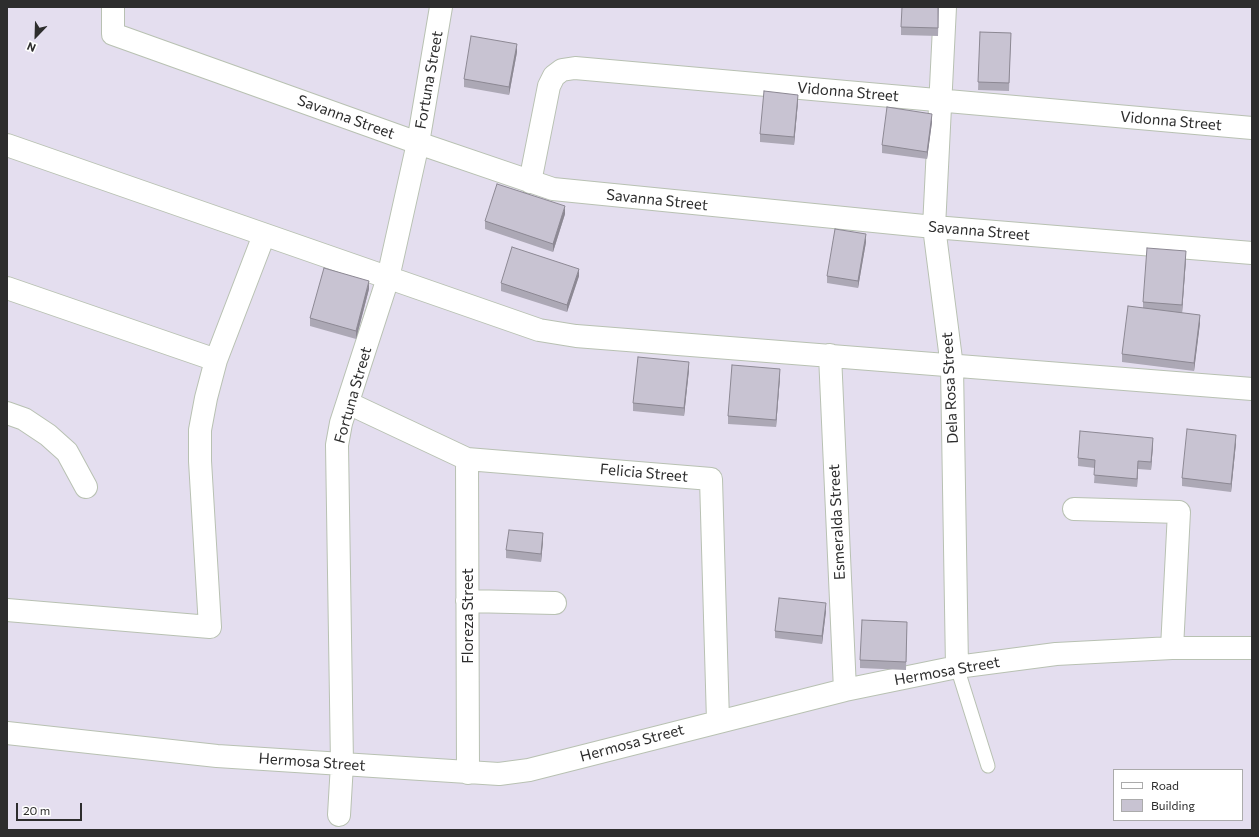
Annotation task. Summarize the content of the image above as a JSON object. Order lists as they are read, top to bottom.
{
  "streets": {
    "street": [
      "Fortuna Street",
      "Vidonna Street",
      "Savanna Street",
      "Dela Rosa Street",
      "Felicia Street",
      "Esmeralda Street",
      "Floreza Street",
      "Hermosa Street"
    ]
  },
  "crossings": [
    ["Fortuna Street", "Savanna Street"],
    ["Fortuna Street", "Felicia Street"],
    ["Fortuna Street", "Hermosa Street"],
    ["Vidonna Street", "Savanna Street"],
    ["Vidonna Street", "Dela Rosa Street"],
    ["Savanna Street", "Dela Rosa Street"],
    ["Dela Rosa Street", "Hermosa Street"],
    ["Felicia Street", "Floreza Street"],
    ["Felicia Street", "Hermosa Street"],
    ["Esmeralda Street", "Hermosa Street"],
    ["Floreza Street", "Hermosa Street"]
  ],
  "legend": ["Road", "Building"],
  "scale_bar": "20 m",
  "north": "bottom left"
}
